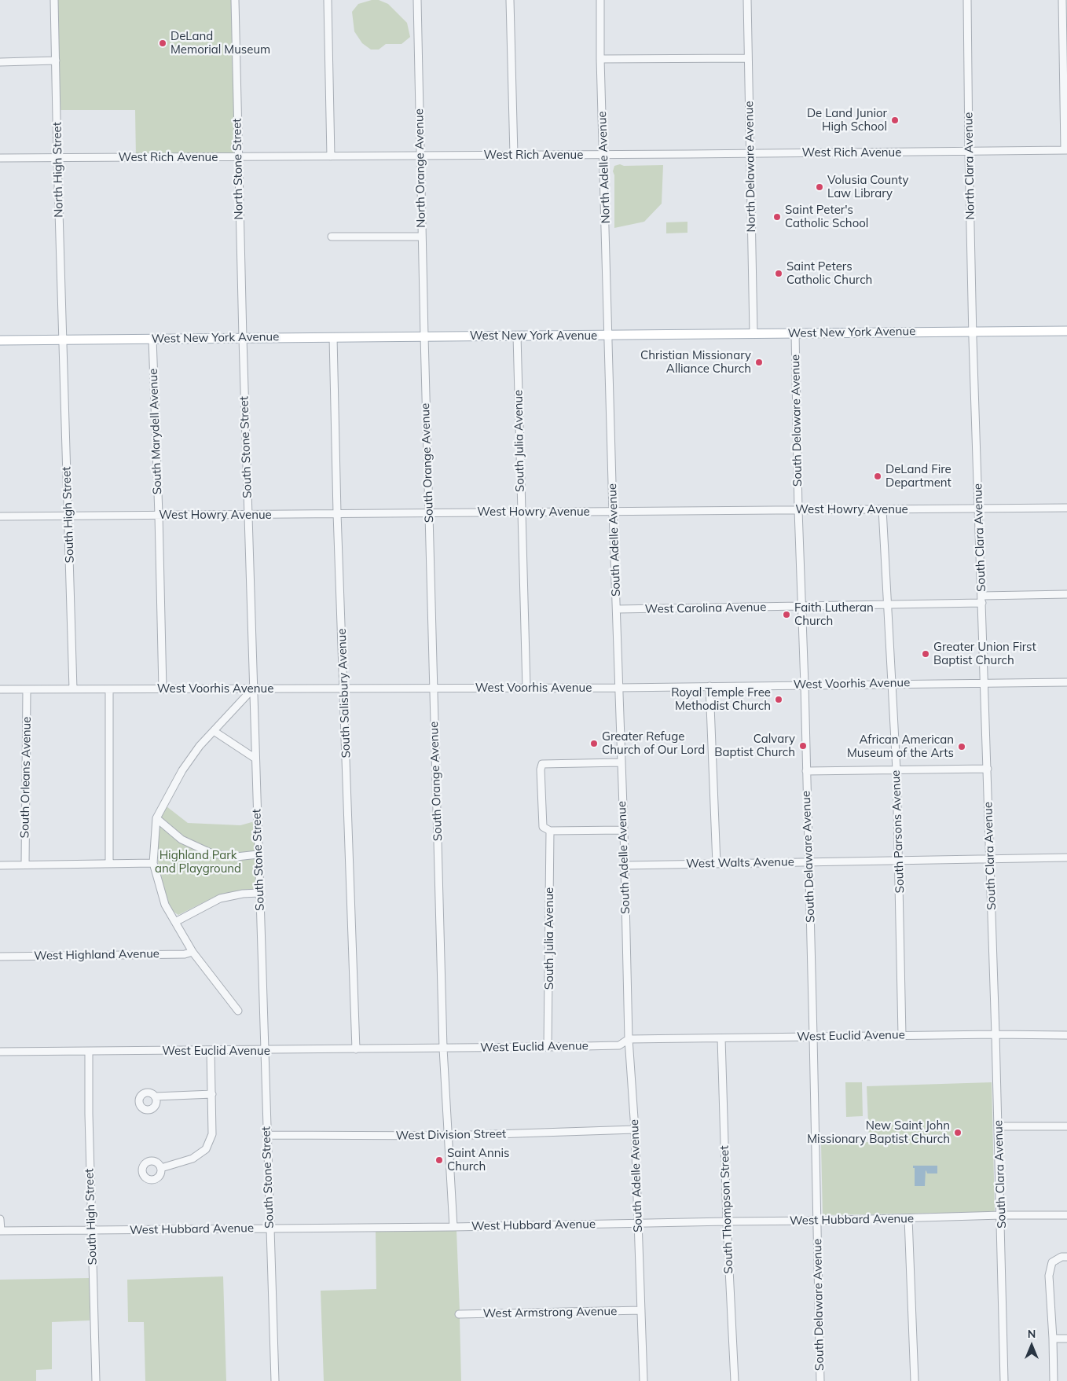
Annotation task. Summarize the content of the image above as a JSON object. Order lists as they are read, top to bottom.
{
  "streets": {
    "main road": ["West New York Avenue"],
    "street": [
      "West Rich Avenue",
      "North Clara Avenue",
      "North Delaware Avenue",
      "North Adelle Avenue",
      "North Orange Avenue",
      "North Stone Street",
      "North High Street",
      "South Delaware Avenue",
      "South Marydell Avenue",
      "South Julia Avenue",
      "South Stone Street",
      "South Orange Avenue",
      "West Howry Avenue",
      "South High Street",
      "South Clara Avenue",
      "South Adelle Avenue",
      "West Carolina Avenue",
      "West Voorhis Avenue",
      "South Salisbury Avenue",
      "South Orleans Avenue",
      "South Parsons Avenue",
      "West Walts Avenue",
      "West Highland Avenue",
      "West Euclid Avenue",
      "West Division Street",
      "South Thompson Street",
      "West Hubbard Avenue",
      "West Armstrong Avenue"
    ]
  },
  "crossings": [
    ["West Rich Avenue", "North Clara Avenue"],
    ["West Rich Avenue", "North Delaware Avenue"],
    ["West Rich Avenue", "North Adelle Avenue"],
    ["West Rich Avenue", "North Orange Avenue"],
    ["West Rich Avenue", "North Stone Street"],
    ["West Rich Avenue", "North High Street"],
    ["North Clara Avenue", "West New York Avenue"],
    ["North Clara Avenue", "South Clara Avenue"],
    ["North Delaware Avenue", "West New York Avenue"],
    ["North Adelle Avenue", "West New York Avenue"],
    ["North Adelle Avenue", "South Adelle Avenue"],
    ["North Orange Avenue", "West New York Avenue"],
    ["North Orange Avenue", "South Orange Avenue"],
    ["North Stone Street", "West New York Avenue"],
    ["North Stone Street", "South Stone Street"],
    ["North High Street", "West New York Avenue"],
    ["North High Street", "South High Street"],
    ["West New York Avenue", "South Delaware Avenue"],
    ["West New York Avenue", "South Marydell Avenue"],
    ["West New York Avenue", "South Julia Avenue"],
    ["West New York Avenue", "South Stone Street"],
    ["West New York Avenue", "South Orange Avenue"],
    ["West New York Avenue", "South High Street"],
    ["West New York Avenue", "South Clara Avenue"],
    ["West New York Avenue", "South Adelle Avenue"],
    ["West New York Avenue", "South Salisbury Avenue"],
    ["South Delaware Avenue", "West Howry Avenue"],
    ["South Delaware Avenue", "West Carolina Avenue"],
    ["South Delaware Avenue", "West Voorhis Avenue"],
    ["South Delaware Avenue", "West Walts Avenue"],
    ["South Delaware Avenue", "West Euclid Avenue"],
    ["South Delaware Avenue", "West Hubbard Avenue"],
    ["South Marydell Avenue", "West Howry Avenue"],
    ["South Marydell Avenue", "West Voorhis Avenue"],
    ["South Julia Avenue", "West Howry Avenue"],
    ["South Julia Avenue", "West Voorhis Avenue"],
    ["South Julia Avenue", "West Euclid Avenue"],
    ["South Stone Street", "West Howry Avenue"],
    ["South Stone Street", "West Voorhis Avenue"],
    ["South Stone Street", "West Euclid Avenue"],
    ["South Stone Street", "West Division Street"],
    ["South Stone Street", "West Hubbard Avenue"],
    ["South Orange Avenue", "West Howry Avenue"],
    ["South Orange Avenue", "West Voorhis Avenue"],
    ["South Orange Avenue", "West Euclid Avenue"],
    ["South Orange Avenue", "West Division Street"],
    ["South Orange Avenue", "West Hubbard Avenue"],
    ["West Howry Avenue", "South High Street"],
    ["West Howry Avenue", "South Clara Avenue"],
    ["West Howry Avenue", "South Adelle Avenue"],
    ["West Howry Avenue", "South Salisbury Avenue"],
    ["West Howry Avenue", "South Parsons Avenue"],
    ["South High Street", "West Voorhis Avenue"],
    ["South High Street", "West Euclid Avenue"],
    ["South High Street", "West Hubbard Avenue"],
    ["South Clara Avenue", "West Carolina Avenue"],
    ["South Clara Avenue", "West Voorhis Avenue"],
    ["South Clara Avenue", "West Walts Avenue"],
    ["South Clara Avenue", "West Euclid Avenue"],
    ["South Clara Avenue", "West Hubbard Avenue"],
    ["South Adelle Avenue", "West Carolina Avenue"],
    ["South Adelle Avenue", "West Voorhis Avenue"],
    ["South Adelle Avenue", "West Walts Avenue"],
    ["South Adelle Avenue", "West Euclid Avenue"],
    ["South Adelle Avenue", "West Division Street"],
    ["South Adelle Avenue", "West Hubbard Avenue"],
    ["South Adelle Avenue", "West Armstrong Avenue"],
    ["West Carolina Avenue", "South Parsons Avenue"],
    ["West Voorhis Avenue", "South Salisbury Avenue"],
    ["West Voorhis Avenue", "South Orleans Avenue"],
    ["West Voorhis Avenue", "South Parsons Avenue"],
    ["South Salisbury Avenue", "West Euclid Avenue"],
    ["South Parsons Avenue", "West Walts Avenue"],
    ["South Parsons Avenue", "West Euclid Avenue"],
    ["West Euclid Avenue", "South Thompson Street"],
    ["South Thompson Street", "West Hubbard Avenue"]
  ],
  "parks": ["Highland Park and Playground"],
  "places": [
    "DeLand Memorial Museum",
    "De Land Junior High School",
    "Volusia County Law Library",
    "Saint Peter's Catholic School",
    "Saint Peters Catholic Church",
    "Christian Missionary Alliance Church",
    "DeLand Fire Department",
    "Faith Lutheran Church",
    "Greater Union First Baptist Church",
    "Royal Temple Free Methodist Church",
    "Greater Refuge Church of Our Lord",
    "Calvary Baptist Church",
    "African American Museum of the Arts",
    "New Saint John Missionary Baptist Church",
    "Saint Annis Church"
  ],
  "north": "top"
}
